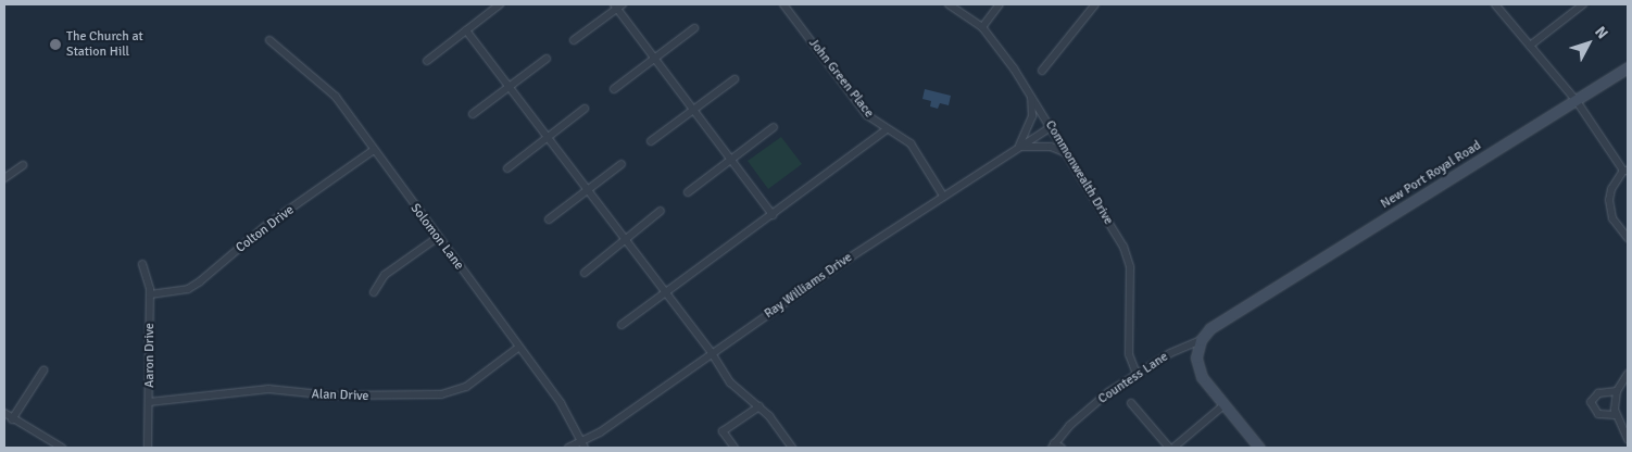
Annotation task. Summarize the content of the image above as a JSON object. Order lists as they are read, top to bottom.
{
  "streets": {
    "main road": ["New Port Royal Road"],
    "street": [
      "John Green Place",
      "Commonwealth Drive",
      "Colton Drive",
      "Solomon Lane",
      "Ray Williams Drive",
      "Aaron Drive",
      "Countess Lane",
      "Alan Drive"
    ]
  },
  "crossings": [
    ["John Green Place", "Ray Williams Drive"],
    ["Commonwealth Drive", "Ray Williams Drive"],
    ["Commonwealth Drive", "Countess Lane"],
    ["New Port Royal Road", "Countess Lane"],
    ["Colton Drive", "Solomon Lane"],
    ["Colton Drive", "Aaron Drive"],
    ["Solomon Lane", "Ray Williams Drive"],
    ["Solomon Lane", "Alan Drive"],
    ["Aaron Drive", "Alan Drive"]
  ],
  "places": ["The Church at Station Hill"],
  "north": "top right"
}
